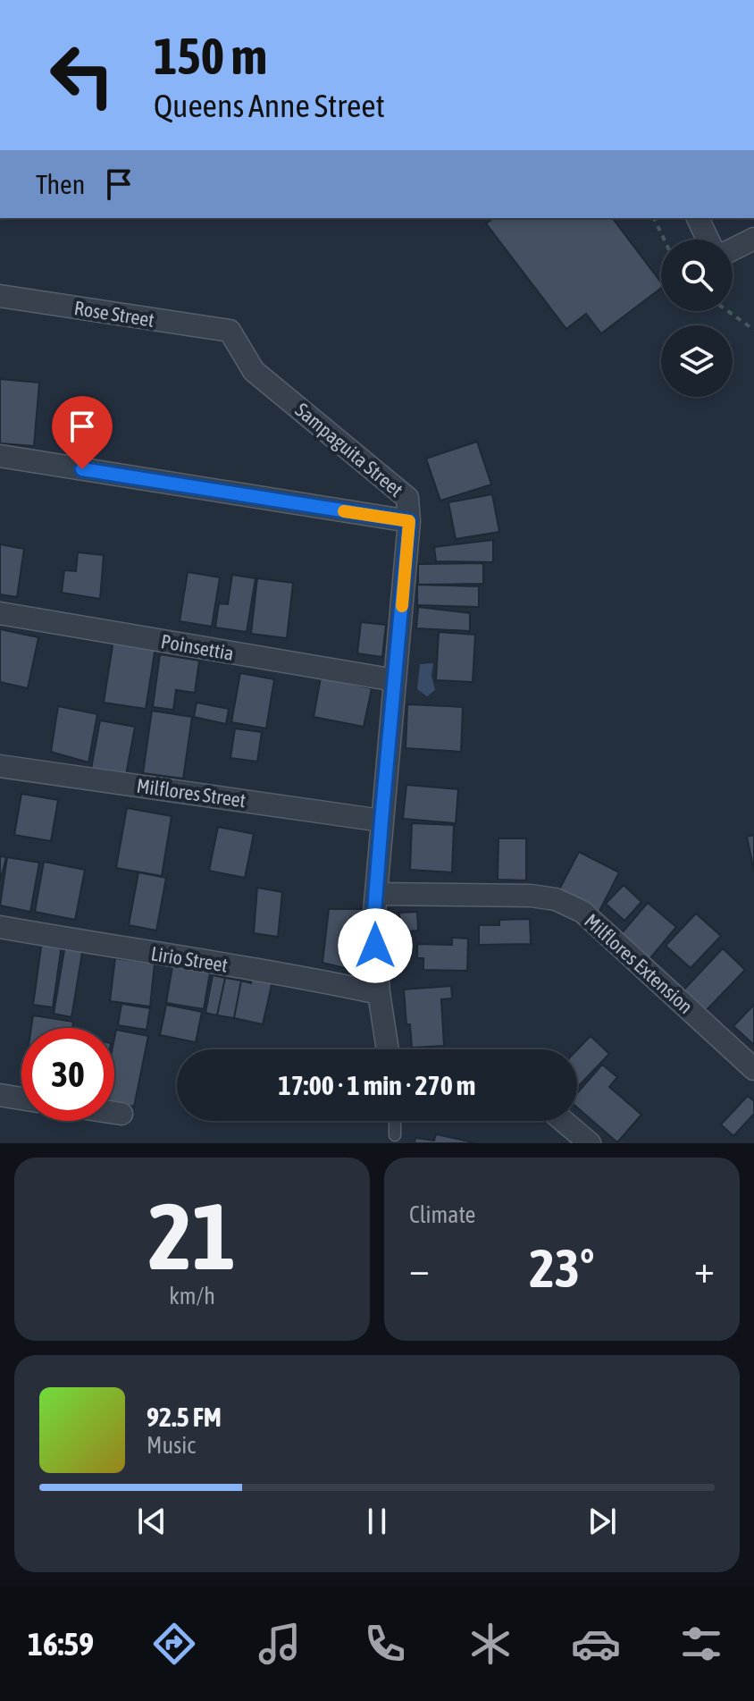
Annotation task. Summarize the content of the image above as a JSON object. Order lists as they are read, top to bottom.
{
  "streets": {
    "street": [
      "Rose Street",
      "Sampaguita Street",
      "Poinsettia",
      "Milflores Street",
      "Lirio Street",
      "Milflores Extension"
    ]
  },
  "crossings": [
    ["Rose Street", "Sampaguita Street"],
    ["Sampaguita Street", "Poinsettia"],
    ["Sampaguita Street", "Milflores Street"],
    ["Sampaguita Street", "Lirio Street"],
    ["Sampaguita Street", "Milflores Extension"]
  ],
  "page": {
    "turn": ["150 m", "Queens Anne Street"],
    "then": "Then",
    "limit": "30",
    "trip": "17:00 · 1 min · 270 m",
    "tile": [
      ["21", "km/h"],
      "Climate"
    ],
    "heat": ["−", "23°", "+"],
    "song": ["92.5 FM", "Music"],
    "tabs": "16:59"
  }
}
